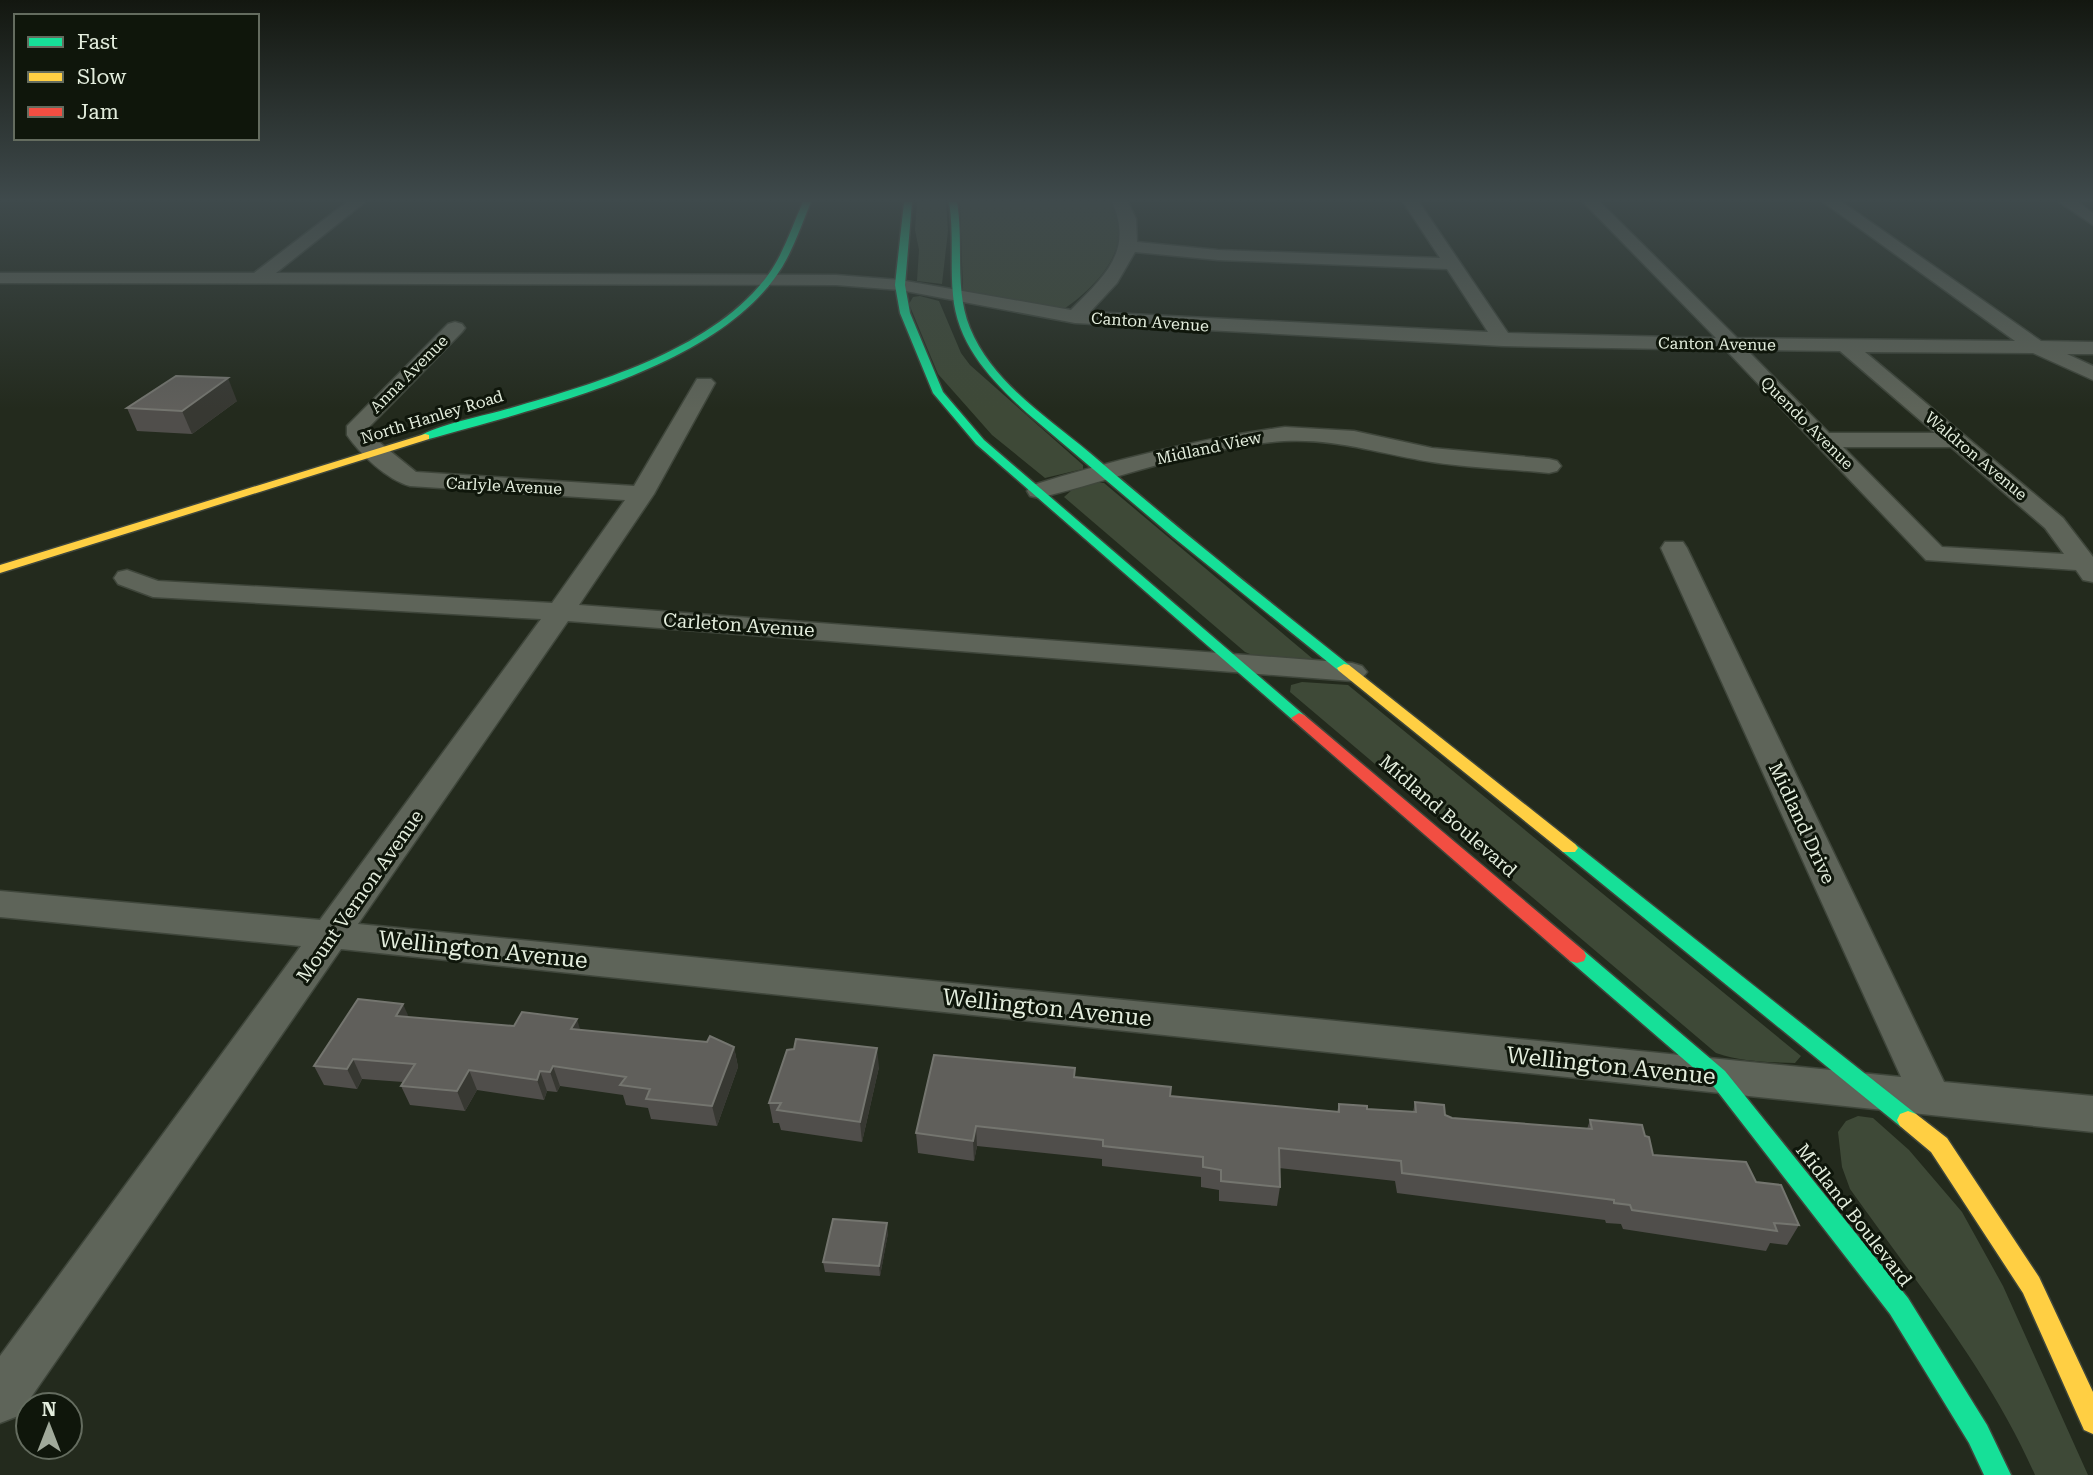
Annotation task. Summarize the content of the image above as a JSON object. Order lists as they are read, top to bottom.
{
  "streets": {
    "main road": ["North Hanley Road", "Midland Boulevard"],
    "street": [
      "Canton Avenue",
      "Anna Avenue",
      "Quendo Avenue",
      "Midland View",
      "Waldron Avenue",
      "Carlyle Avenue",
      "Carleton Avenue",
      "Midland Drive",
      "Mount Vernon Avenue",
      "Wellington Avenue"
    ]
  },
  "crossings": [
    ["Canton Avenue", "North Hanley Road"],
    ["Canton Avenue", "Quendo Avenue"],
    ["Canton Avenue", "Waldron Avenue"],
    ["Canton Avenue", "Midland Boulevard"],
    ["Anna Avenue", "North Hanley Road"],
    ["Anna Avenue", "Carlyle Avenue"],
    ["North Hanley Road", "Carlyle Avenue"],
    ["Quendo Avenue", "Waldron Avenue"],
    ["Midland View", "Midland Boulevard"],
    ["Carlyle Avenue", "Mount Vernon Avenue"],
    ["Carleton Avenue", "Midland Boulevard"],
    ["Carleton Avenue", "Mount Vernon Avenue"],
    ["Midland Boulevard", "Wellington Avenue"],
    ["Midland Drive", "Wellington Avenue"],
    ["Mount Vernon Avenue", "Wellington Avenue"]
  ],
  "legend": ["Fast", "Slow", "Jam"],
  "north": "top"
}
